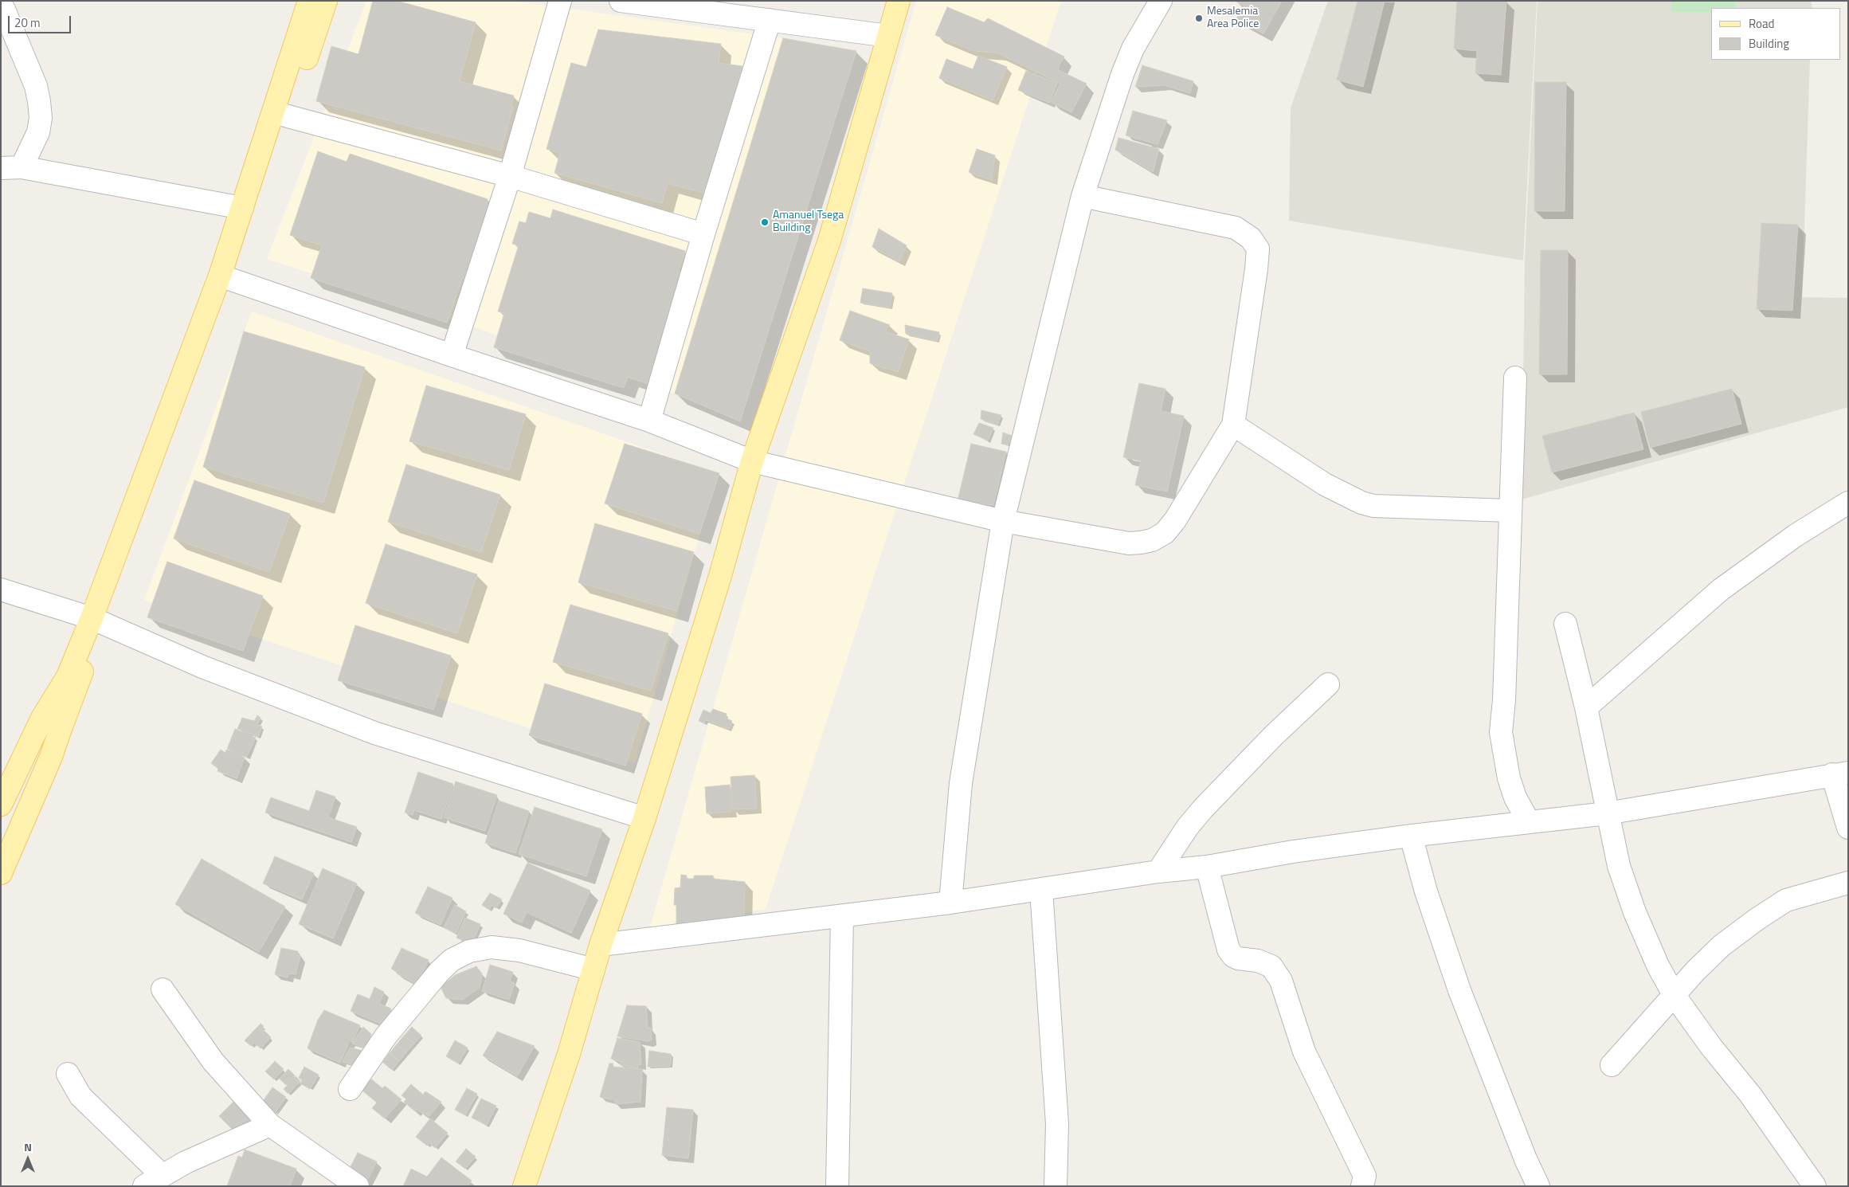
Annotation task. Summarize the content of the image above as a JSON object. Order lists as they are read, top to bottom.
{
  "places": ["Mesalemia Area Police", "Amanuel Tsega Building"],
  "legend": ["Road", "Building"],
  "scale_bar": "20 m",
  "north": "top"
}
